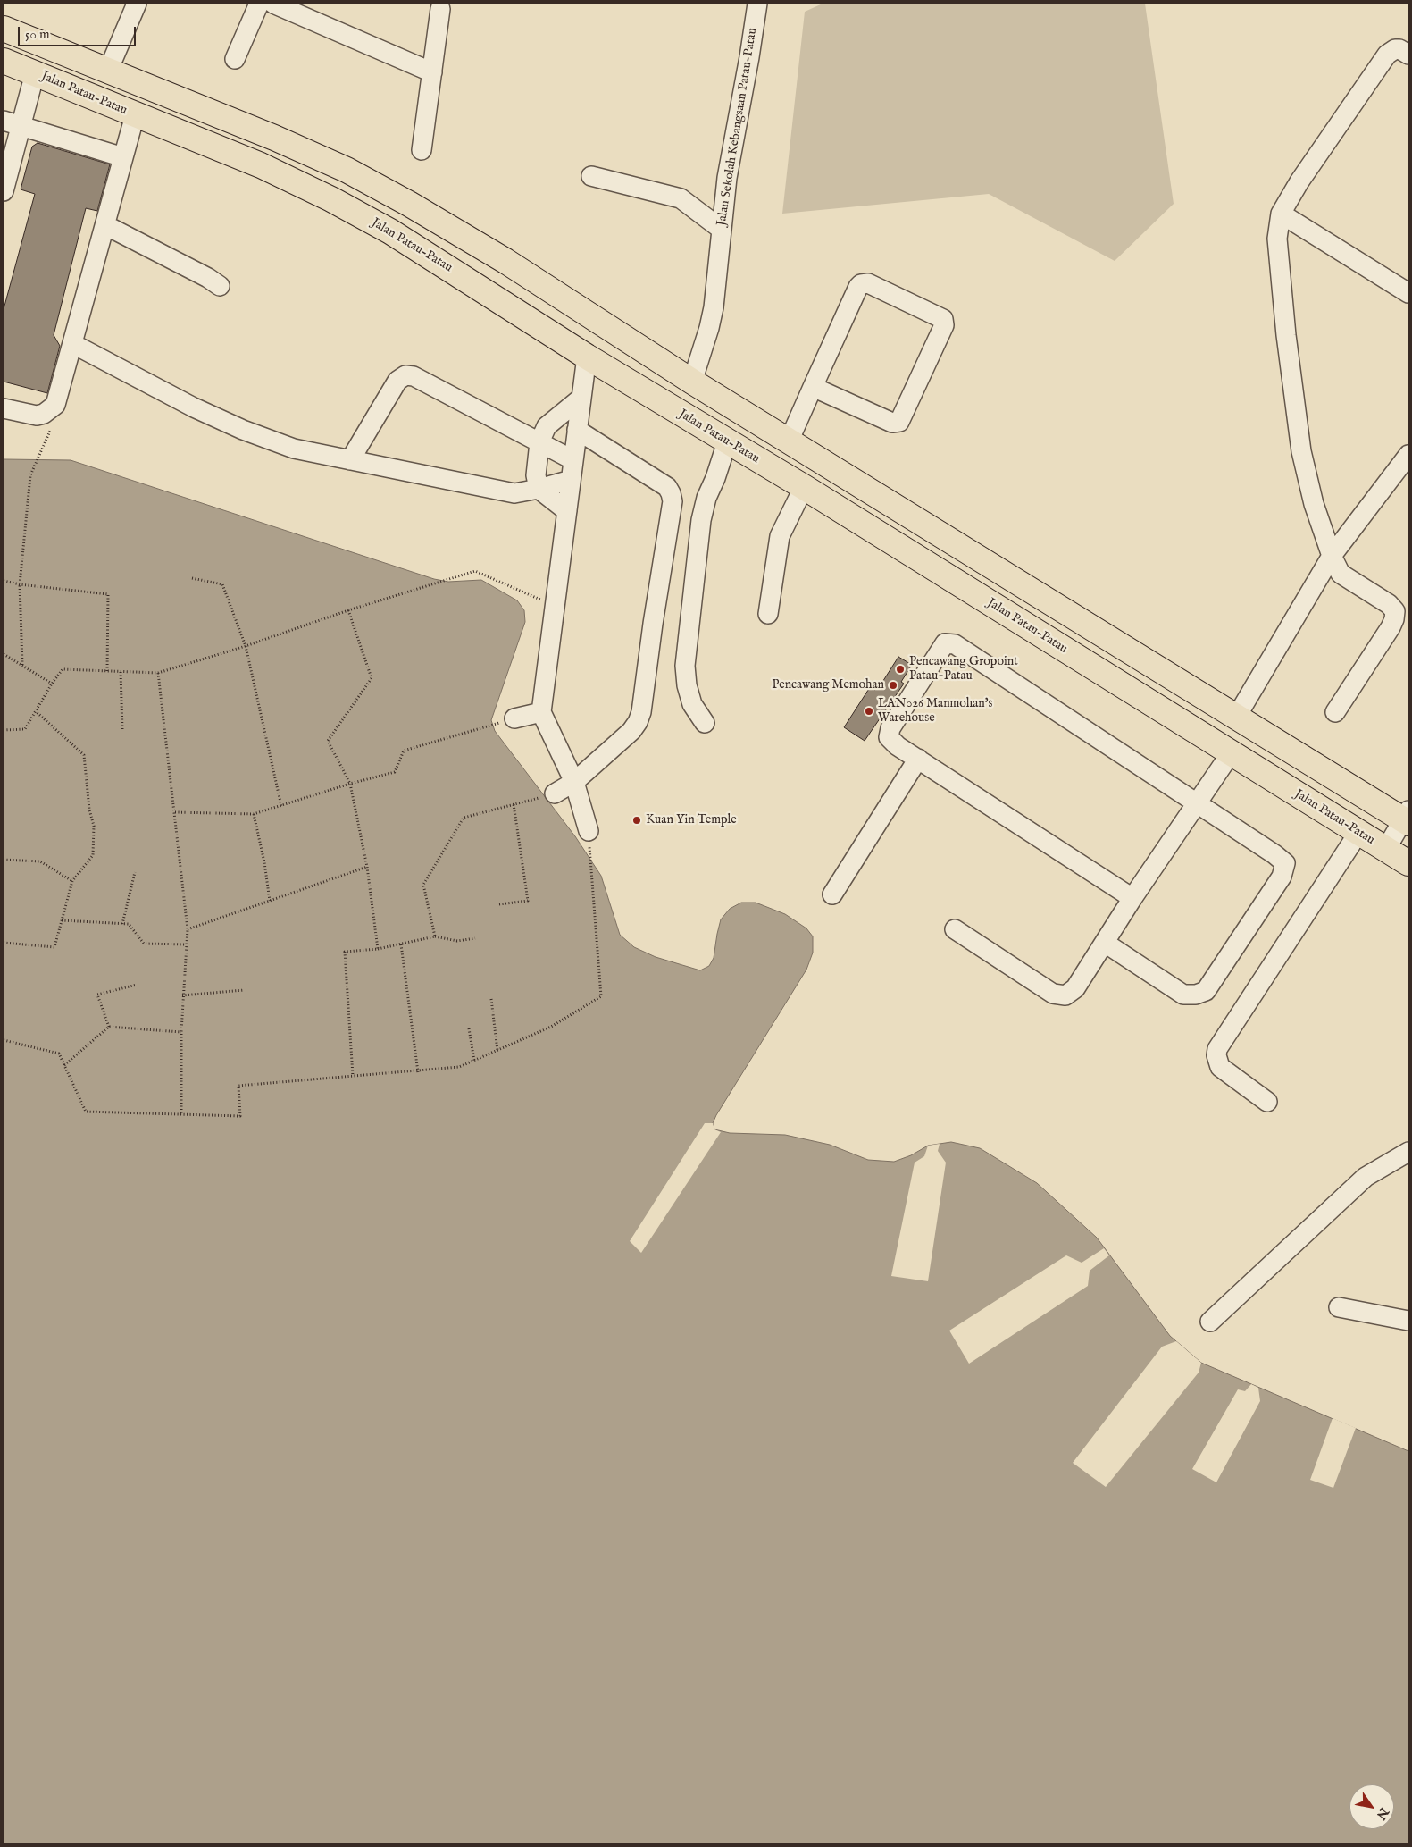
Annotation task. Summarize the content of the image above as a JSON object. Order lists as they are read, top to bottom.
{
  "streets": {
    "main road": ["Jalan Patau-Patau"],
    "street": ["Jalan Sekolah Kebangsaan Patau-Patau"]
  },
  "places": [
    "Pencawang Gropoint Patau-Patau",
    "Pencawang Memohan",
    "LAN026 Manmohan's Warehouse",
    "Kuan Yin Temple"
  ],
  "scale_bar": "50 m",
  "north": "bottom right"
}
